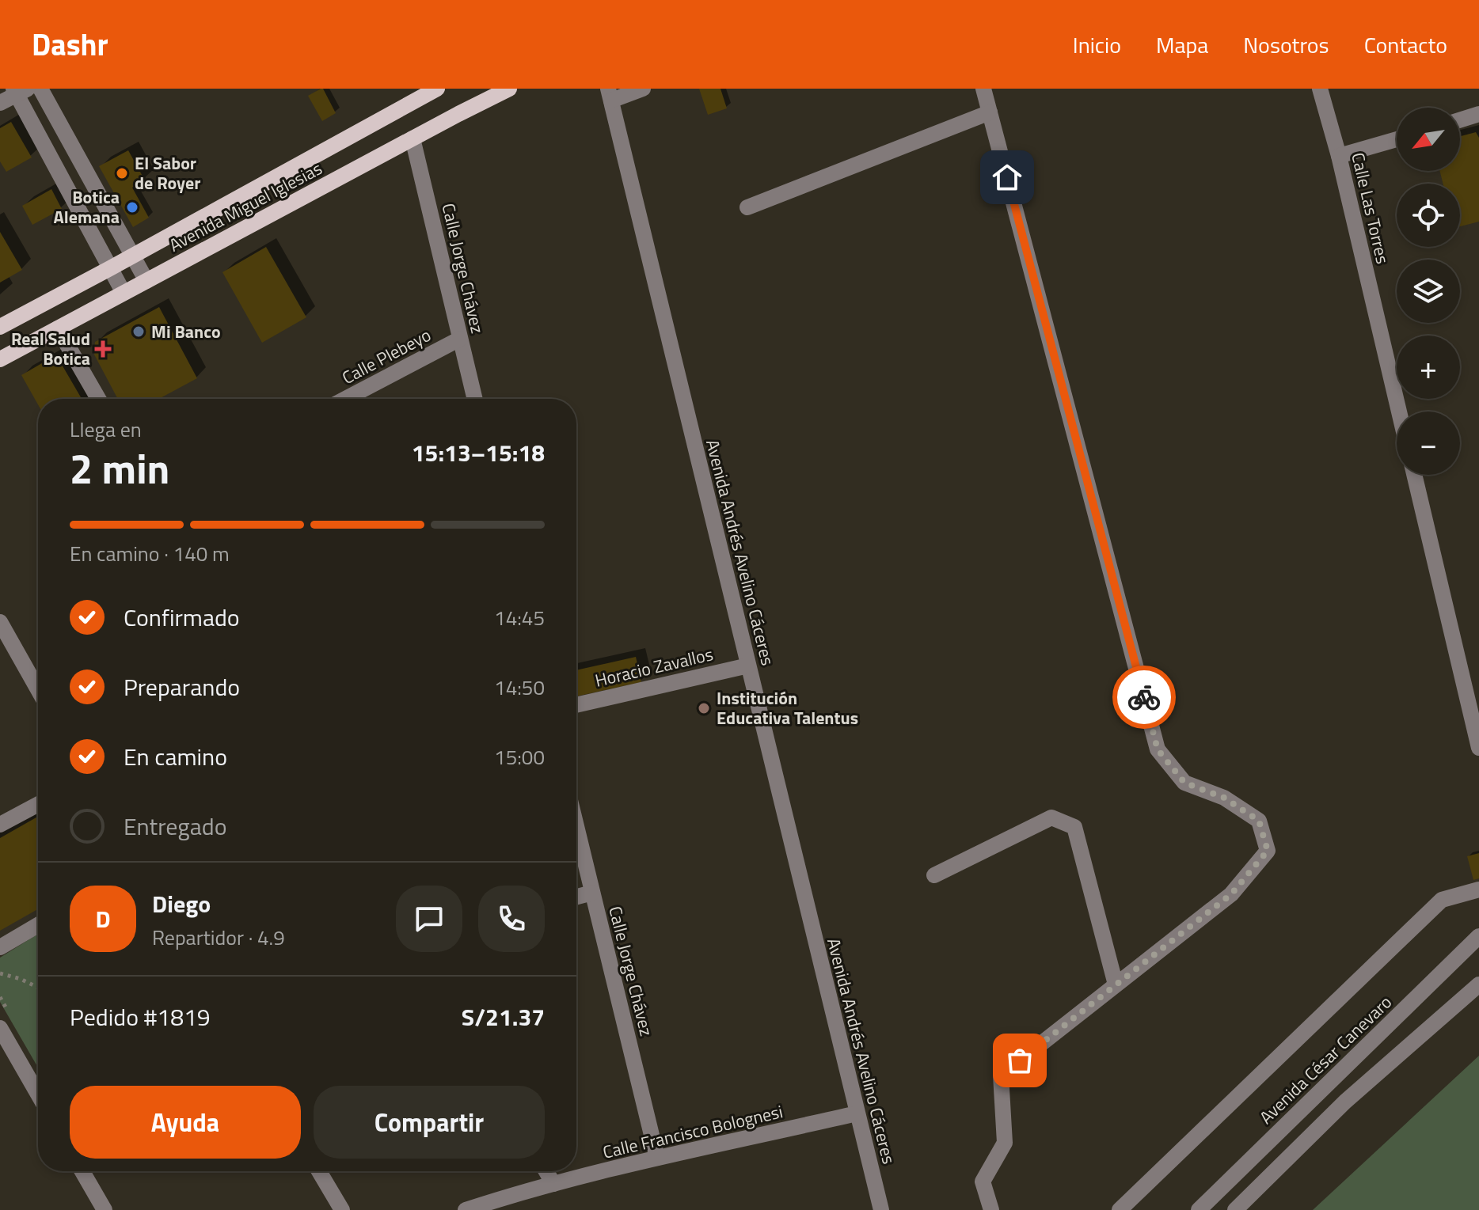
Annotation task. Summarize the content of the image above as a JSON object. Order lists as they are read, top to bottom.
{
  "streets": {
    "main road": ["Avenida Miguel Iglesias"],
    "street": [
      "Calle Las Torres",
      "Calle Jorge Chávez",
      "Calle Plebeyo",
      "Avenida Andrés Avelino Cáceres",
      "Horacio Zavallos",
      "Avenida César Canevaro",
      "Calle Francisco Bolognesi"
    ]
  },
  "crossings": [
    ["Avenida Miguel Iglesias", "Calle Jorge Chávez"],
    ["Calle Jorge Chávez", "Calle Plebeyo"],
    ["Calle Jorge Chávez", "Calle Francisco Bolognesi"],
    ["Avenida Andrés Avelino Cáceres", "Horacio Zavallos"],
    ["Avenida Andrés Avelino Cáceres", "Calle Francisco Bolognesi"]
  ],
  "places": {
    "other": [
      "El Sabor de Royer",
      "Botica Alemana",
      "Mi Banco",
      "Institución Educativa Talentus"
    ],
    "health": ["Real Salud Botica"]
  },
  "north": "bottom left",
  "page": {
    "header": "Dashr",
    "nav": [
      "Inicio",
      "Mapa",
      "Nosotros",
      "Contacto"
    ],
    "map_buttons": ["+", "−"],
    "heading": ["2 min", "Llega en", "15:13–15:18"],
    "panel": [
      "Diego",
      "Repartidor · 4.9",
      "Pedido #1819",
      "S/21.37"
    ],
    "bar": "En camino · 140 m",
    "list": [
      ["Confirmado", "14:45"],
      ["Preparando", "14:50"],
      ["En camino", "15:00"],
      "Entregado"
    ],
    "round": "D",
    "buttons": ["Ayuda", "Compartir"]
  }
}
